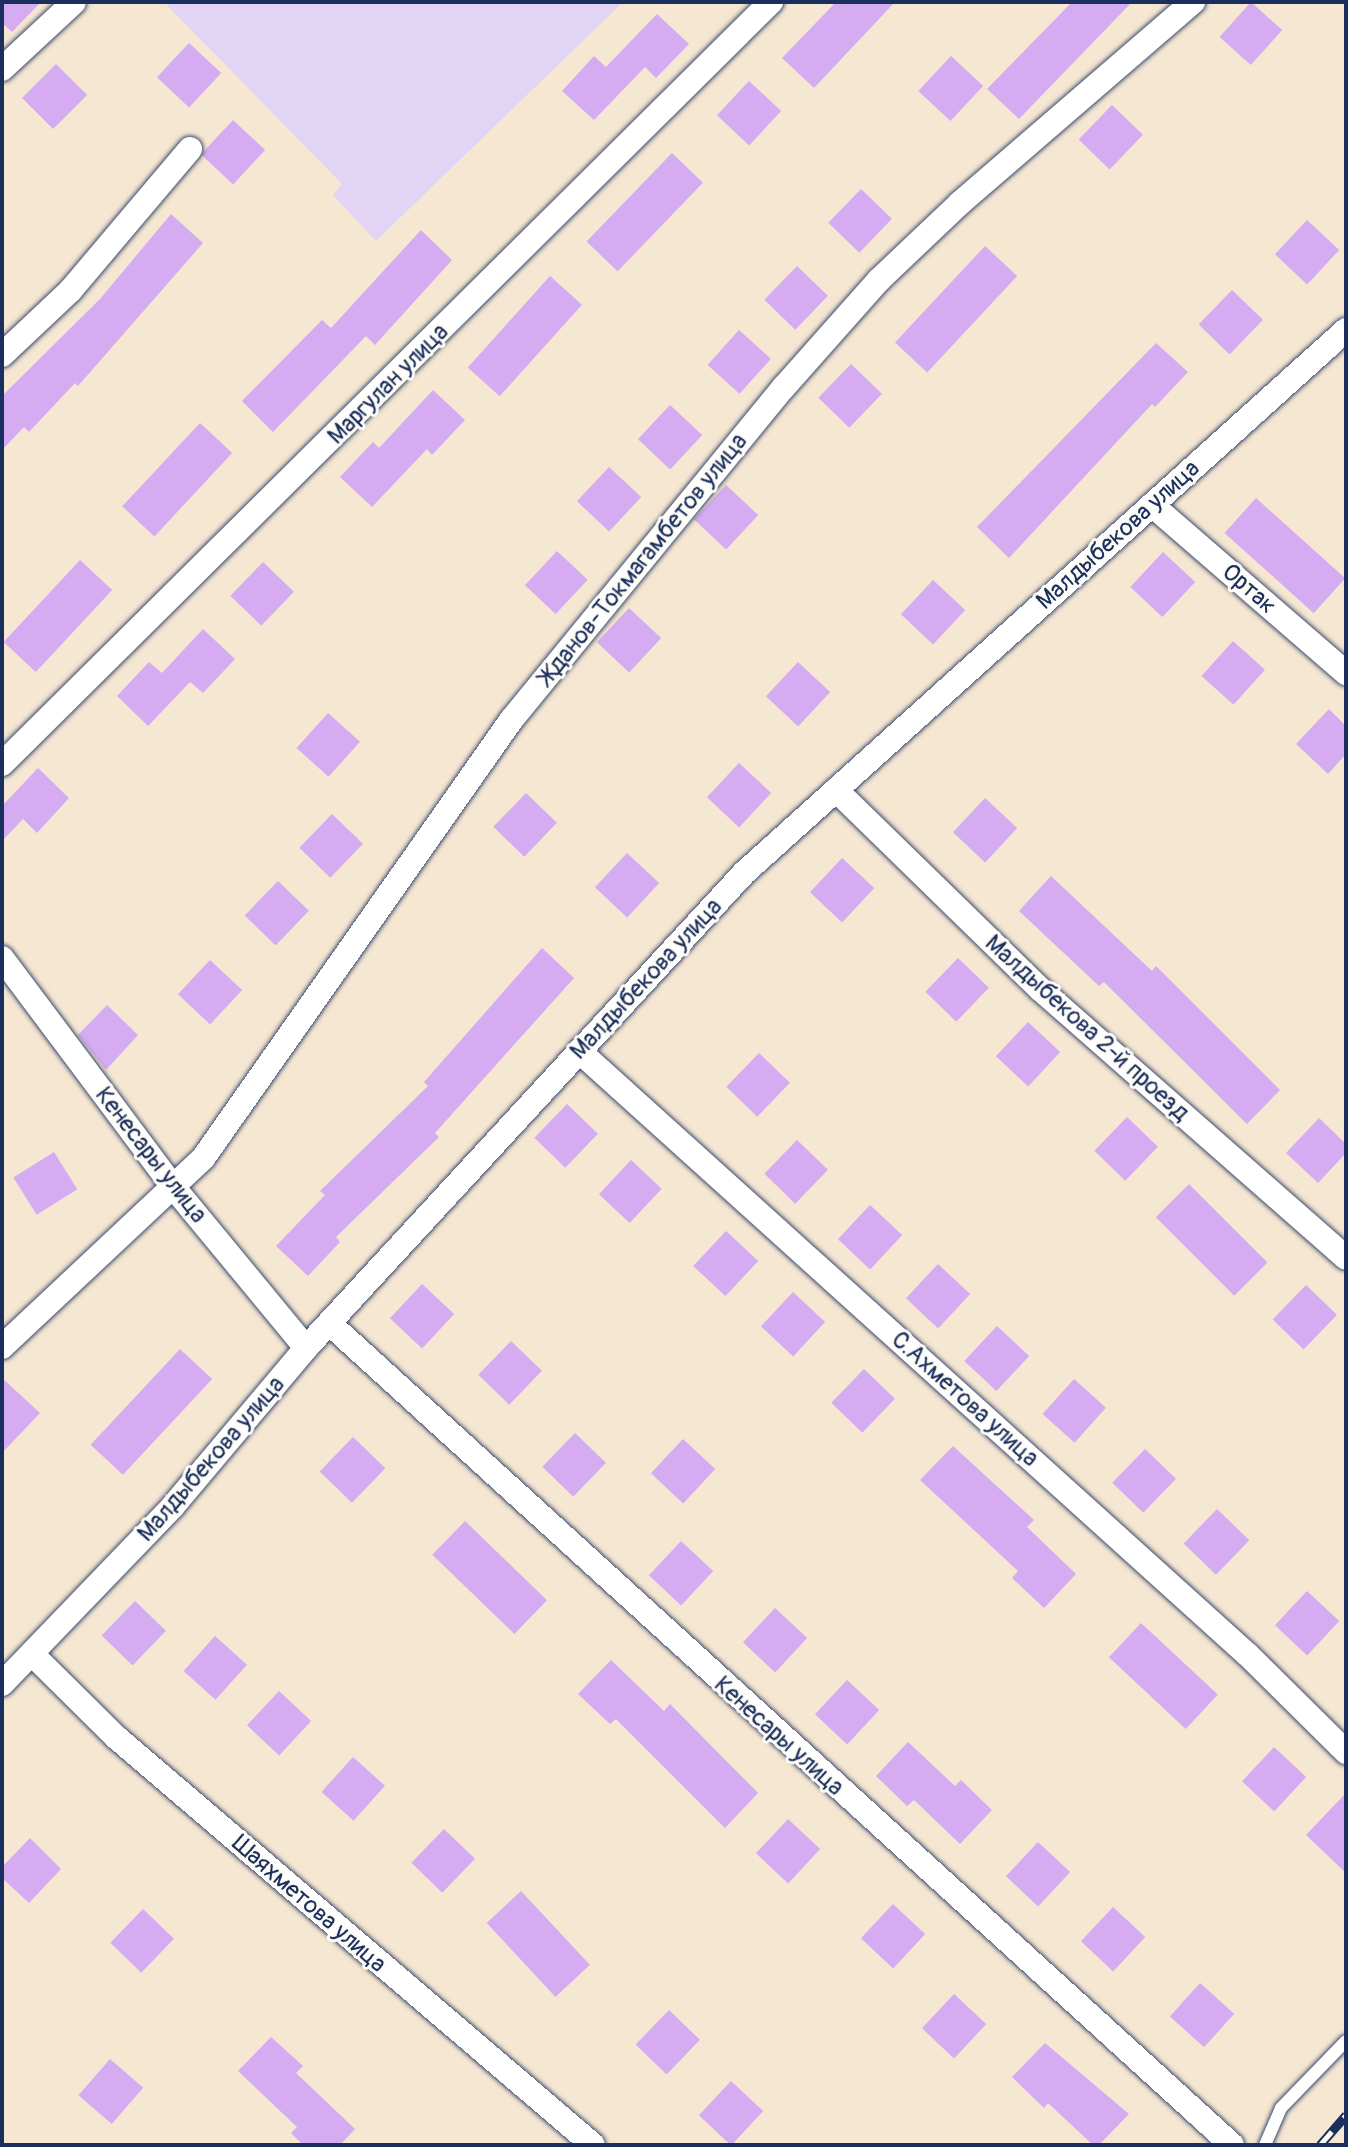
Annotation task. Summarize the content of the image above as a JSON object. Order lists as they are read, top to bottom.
{
  "streets": {
    "street": [
      "Маргулан улица",
      "Малдыбекова улица",
      "Жданов-Токмагамбетов улица",
      "Ортак",
      "Малдыбекова 2-й проезд",
      "Кенесары улица",
      "С.Ахметова улица",
      "Шаяхметова улица"
    ]
  },
  "crossings": [
    ["Малдыбекова улица", "Ортак"],
    ["Малдыбекова улица", "Малдыбекова 2-й проезд"],
    ["Малдыбекова улица", "Кенесары улица"],
    ["Малдыбекова улица", "С.Ахметова улица"],
    ["Малдыбекова улица", "Шаяхметова улица"],
    ["Жданов-Токмагамбетов улица", "Кенесары улица"]
  ]
}
